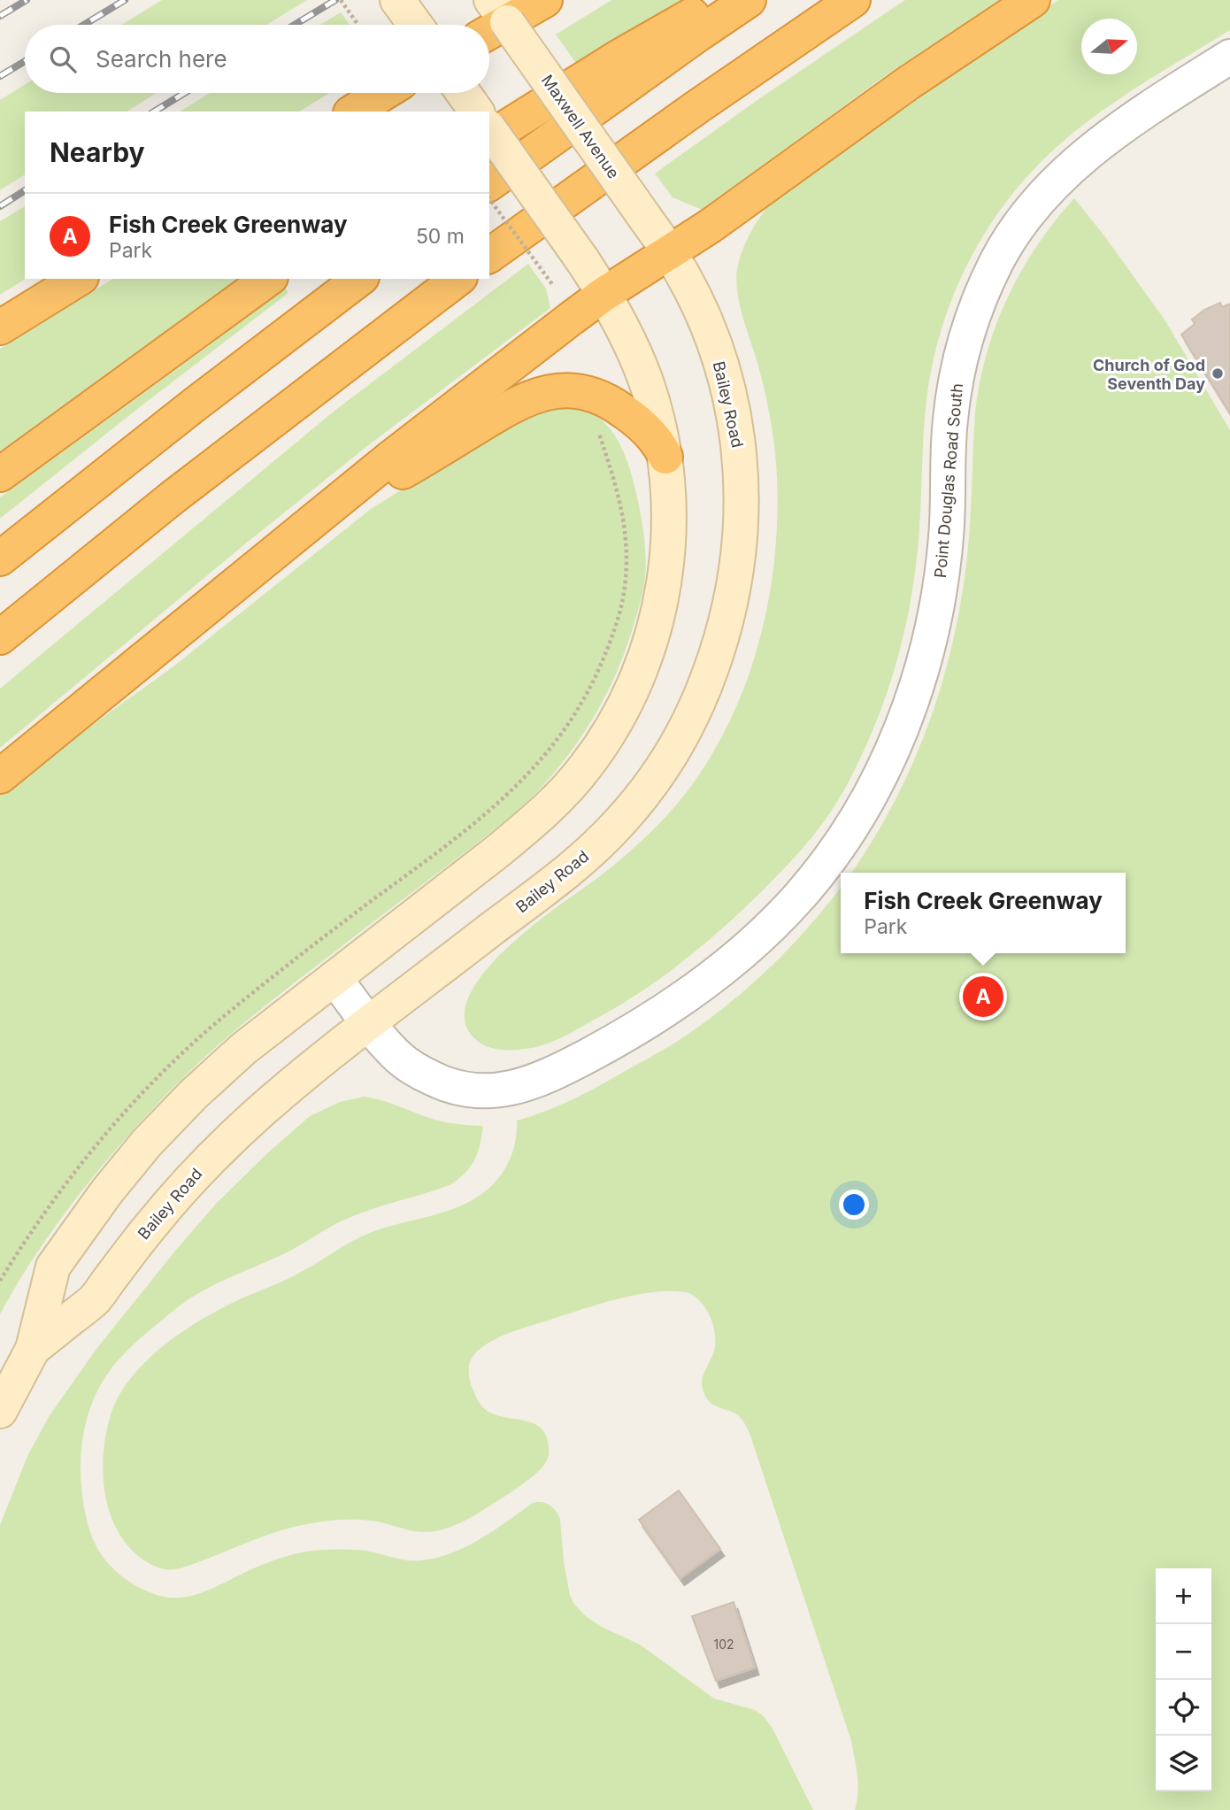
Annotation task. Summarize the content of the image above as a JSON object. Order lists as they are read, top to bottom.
{
  "streets": {
    "main road": ["Maxwell Avenue", "Bailey Road"],
    "street": ["Point Douglas Road South"]
  },
  "crossings": [
    ["Maxwell Avenue", "Bailey Road"],
    ["Bailey Road", "Point Douglas Road South"]
  ],
  "places": ["Church of God Seventh Day"],
  "house_numbers": ["102"],
  "north": "right",
  "page": {
    "search": "Search here",
    "heading": "Nearby",
    "list": [
      {
        "mark": "A",
        "name": "Fish Creek Greenway",
        "note": "Park",
        "value": "50 m"
      }
    ],
    "popup": ["Fish Creek Greenway", "Park"],
    "pins": "A",
    "map_buttons": ["+", "−"]
  }
}
